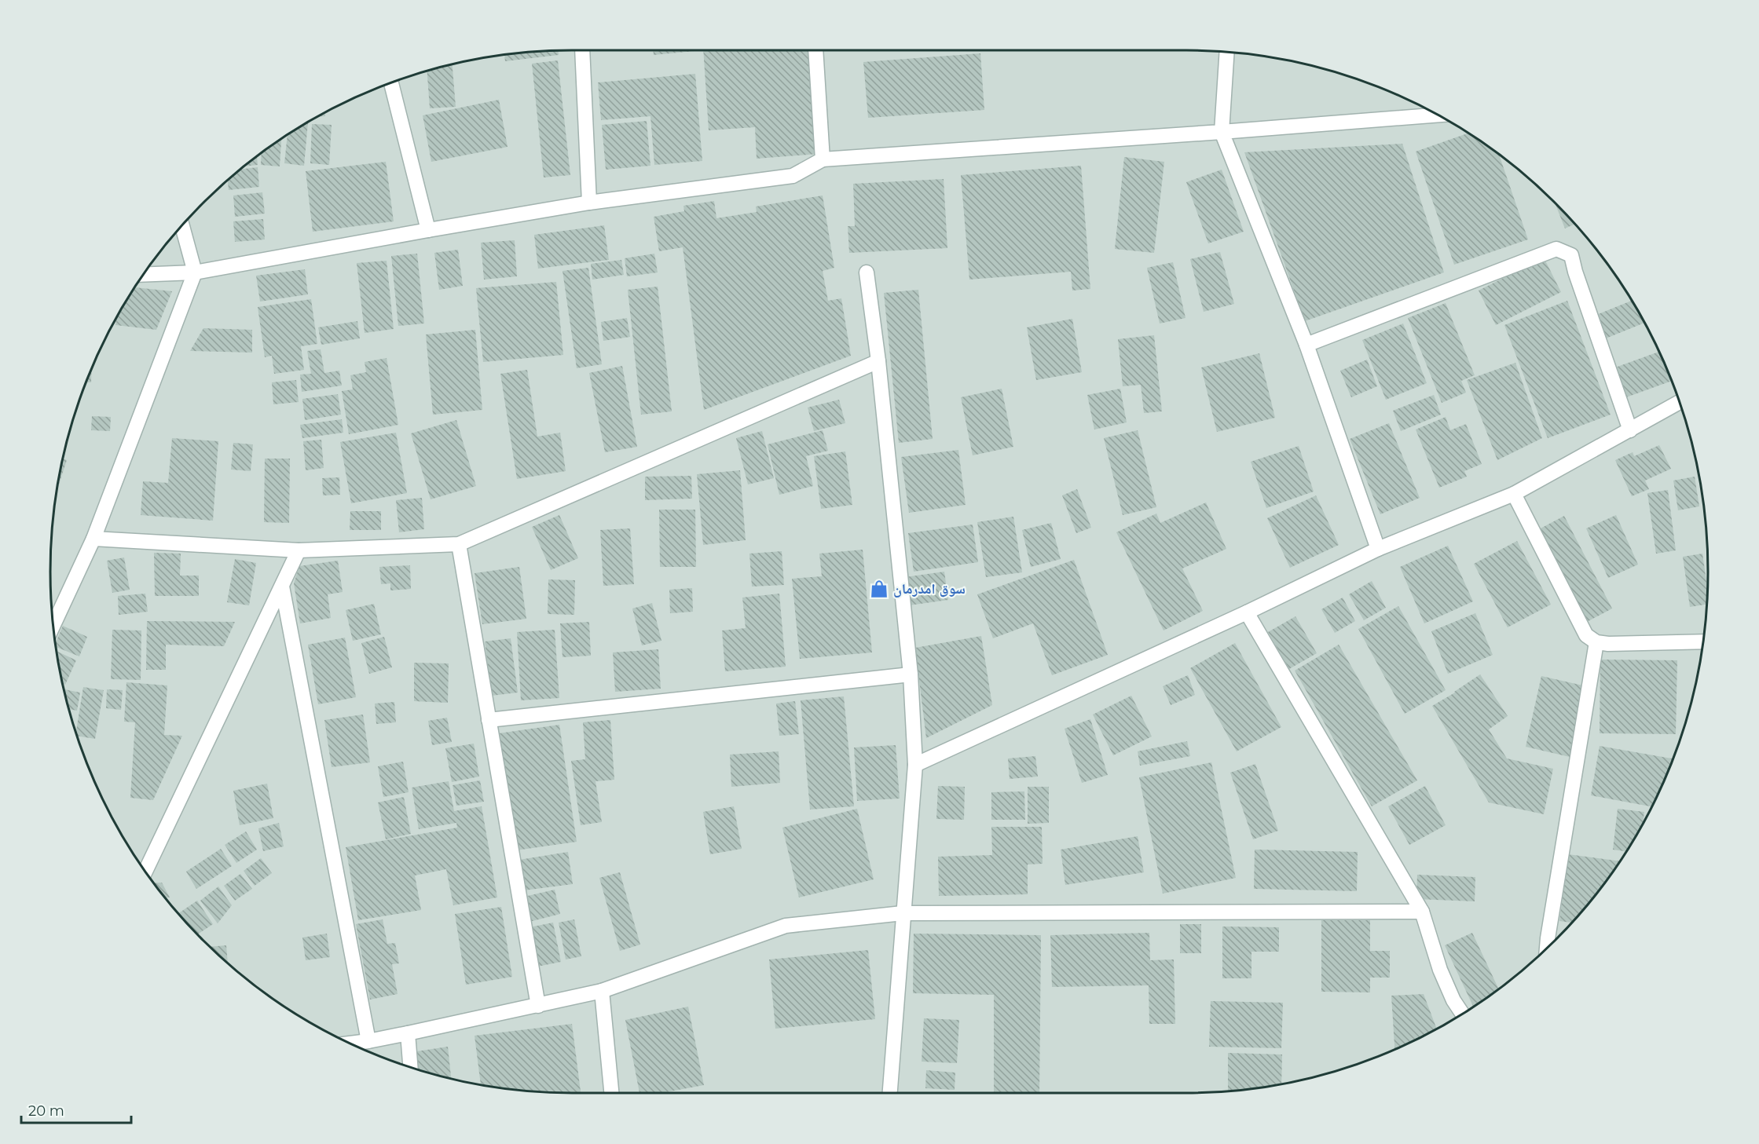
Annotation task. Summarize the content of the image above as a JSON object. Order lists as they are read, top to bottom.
{
  "places": {
    "shop": ["سوق امدرمان"]
  },
  "scale_bar": "20 m"
}
